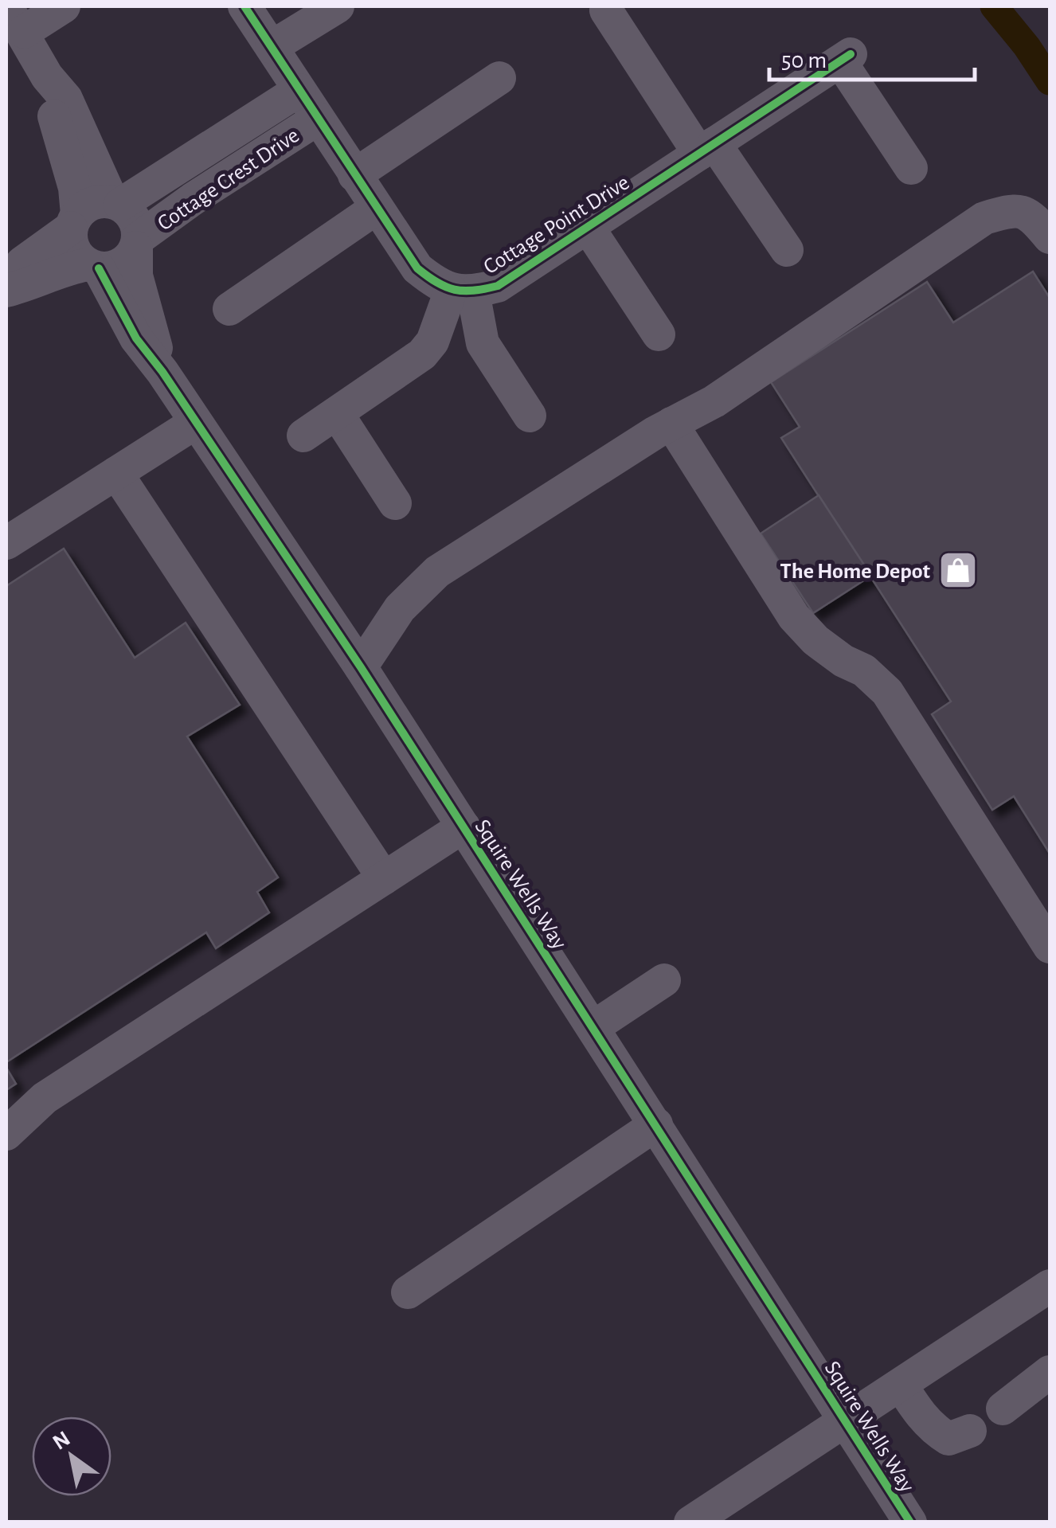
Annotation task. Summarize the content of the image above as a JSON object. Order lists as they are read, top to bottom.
{
  "streets": {
    "street": ["Cottage Crest Drive", "Cottage Point Drive", "Squire Wells Way"]
  },
  "crossings": [
    ["Cottage Crest Drive", "Squire Wells Way"]
  ],
  "places": {
    "shop": ["The Home Depot"]
  },
  "scale_bar": "50 m",
  "north": "top left"
}
